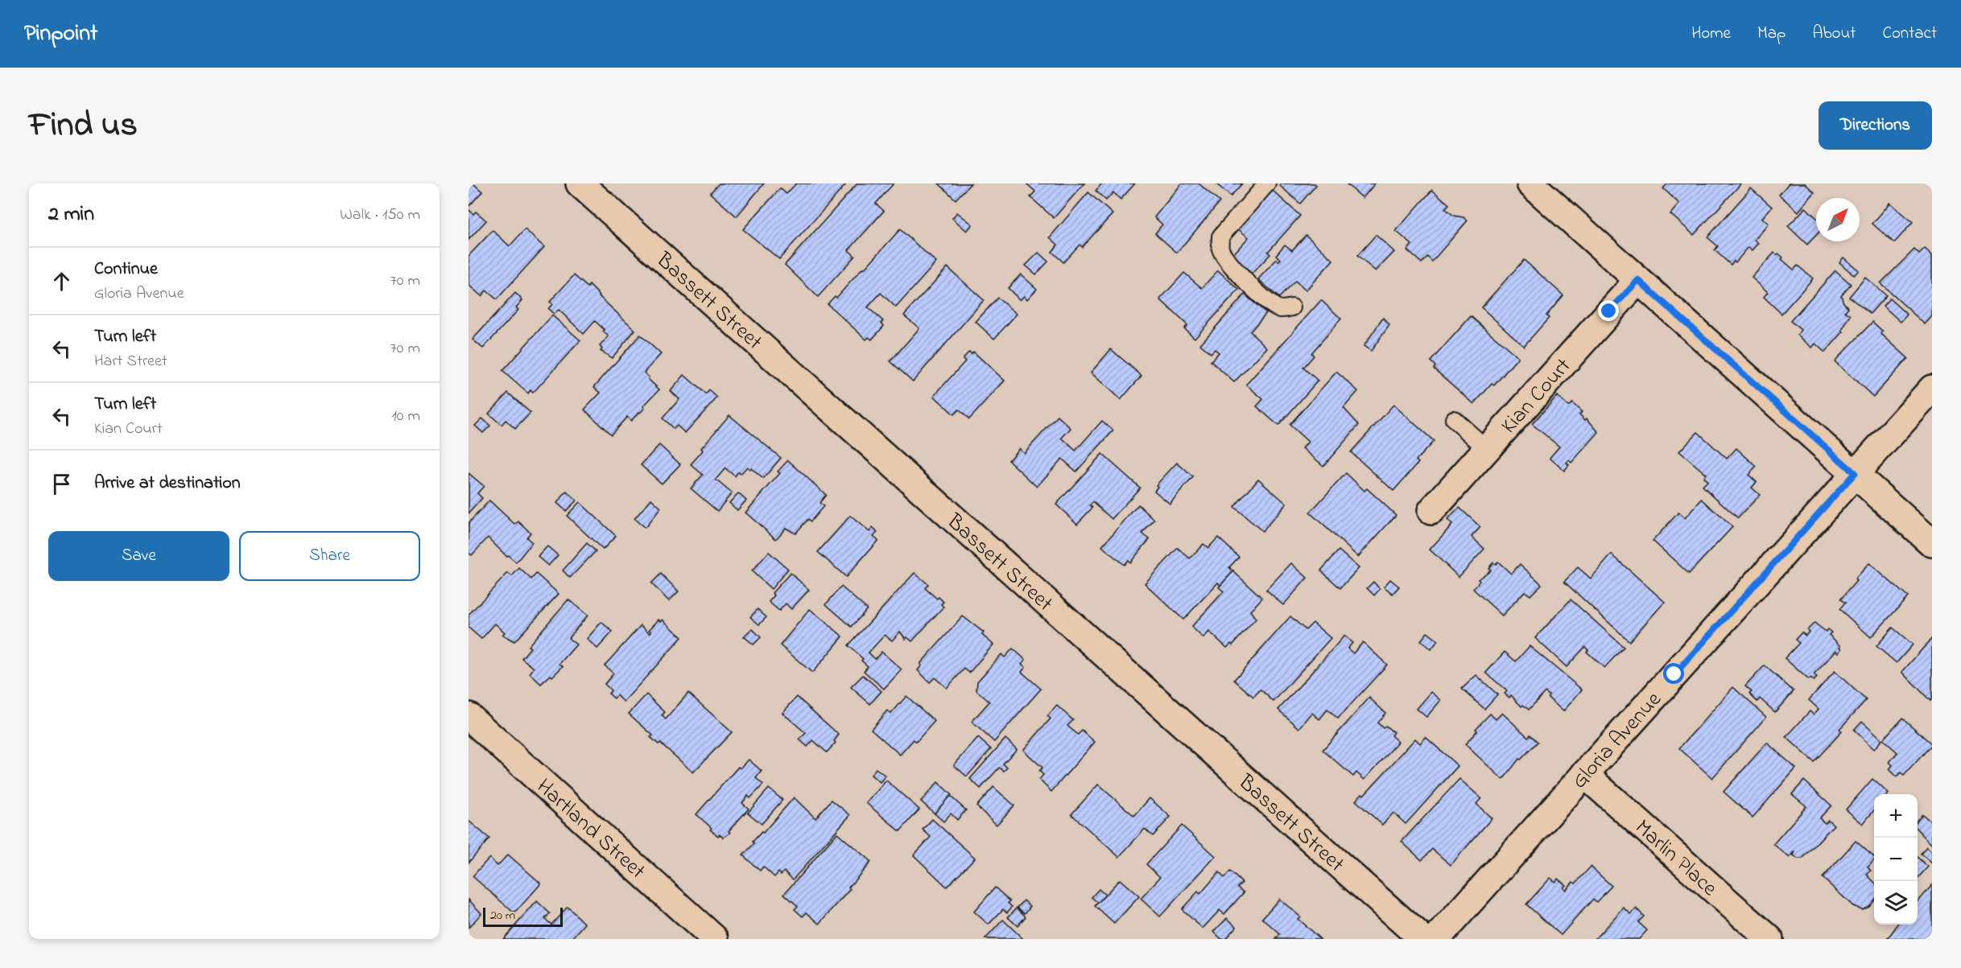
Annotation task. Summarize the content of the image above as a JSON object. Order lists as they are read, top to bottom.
{
  "streets": {
    "street": [
      "Bassett Street",
      "Kian Court",
      "Gloria Avenue",
      "Hartland Street",
      "Marlin Place"
    ]
  },
  "crossings": [
    ["Gloria Avenue", "Marlin Place"]
  ],
  "scale_bar": "20 m",
  "north": "top right",
  "page": {
    "header": "Pinpoint",
    "nav": [
      "Home",
      "Map",
      "About",
      "Contact"
    ],
    "title": "Find us",
    "buttons": [
      "Directions",
      ["Save", "Share"]
    ],
    "heading": ["2 min", "Walk · 150 m"],
    "list": [
      ["Continue", "Gloria Avenue", "70 m"],
      ["Turn left", "Hart Street", "70 m"],
      ["Turn left", "Kian Court", "10 m"],
      "Arrive at destination"
    ],
    "map_buttons": ["+", "−"],
    "scale": "20 m"
  }
}
